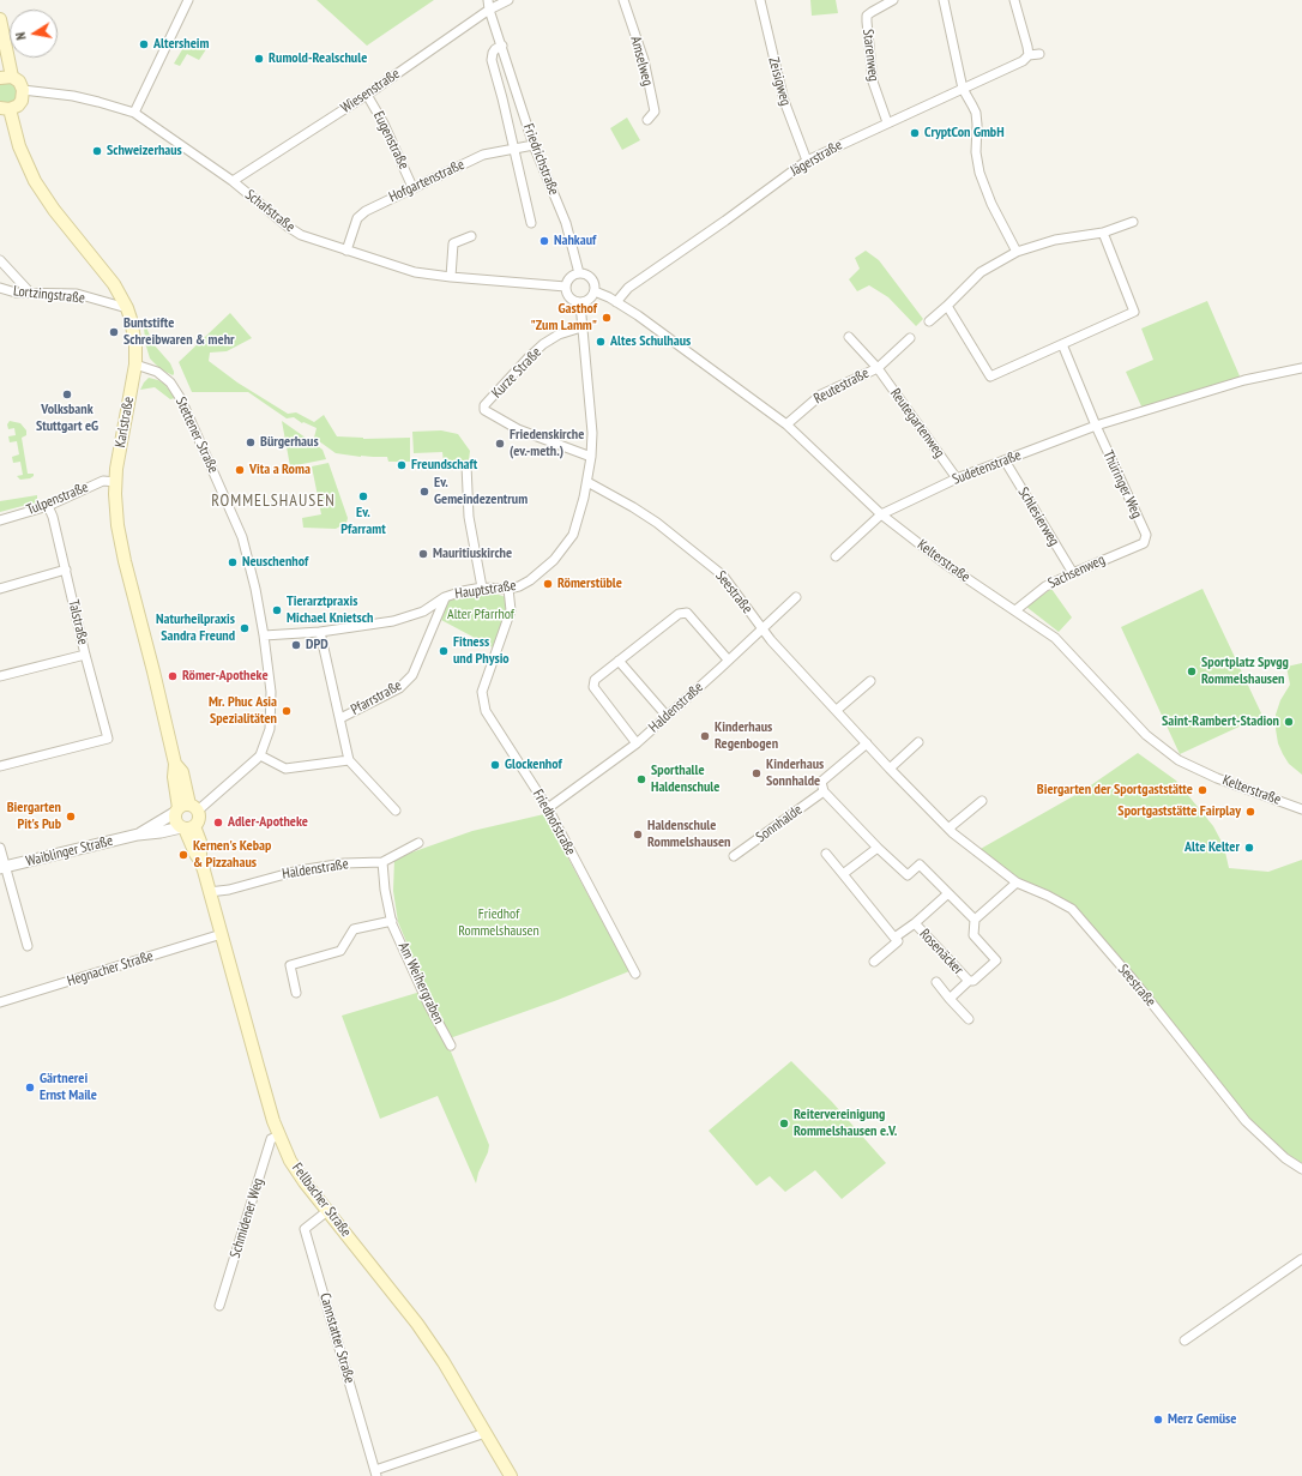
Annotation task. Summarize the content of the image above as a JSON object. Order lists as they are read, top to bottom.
{
  "streets": {
    "main road": ["Karlstraße", "Fellbacher Straße"],
    "street": [
      "Starenweg",
      "Amselweg",
      "Zeisigweg",
      "Wiesenstraße",
      "Eugenstraße",
      "Jägerstraße",
      "Friedrichstraße",
      "Hofgartenstraße",
      "Schafstraße",
      "Lortzingstraße",
      "Kurze Straße",
      "Reutestraße",
      "Reutegartenweg",
      "Stettener Straße",
      "Sudetenstraße",
      "Thüringer Weg",
      "Tulpenstraße",
      "Schlesierweg",
      "Kelterstraße",
      "Sachsenweg",
      "Hauptstraße",
      "Seestraße",
      "Talstraße",
      "Pfarrstraße",
      "Haldenstraße",
      "Friedhofstraße",
      "Sonnhalde",
      "Waiblinger Straße",
      "Rosenäcker",
      "Hegnacher Straße",
      "Am Weihergraben",
      "Schmidener Weg",
      "Cannstatter Straße"
    ]
  },
  "crossings": [
    ["Starenweg", "Jägerstraße"],
    ["Zeisigweg", "Jägerstraße"],
    ["Wiesenstraße", "Eugenstraße"],
    ["Wiesenstraße", "Friedrichstraße"],
    ["Wiesenstraße", "Schafstraße"],
    ["Eugenstraße", "Hofgartenstraße"],
    ["Jägerstraße", "Kelterstraße"],
    ["Friedrichstraße", "Hofgartenstraße"],
    ["Friedrichstraße", "Schafstraße"],
    ["Friedrichstraße", "Kelterstraße"],
    ["Friedrichstraße", "Hauptstraße"],
    ["Hofgartenstraße", "Schafstraße"],
    ["Schafstraße", "Karlstraße"],
    ["Schafstraße", "Kelterstraße"],
    ["Schafstraße", "Hauptstraße"],
    ["Lortzingstraße", "Karlstraße"],
    ["Kurze Straße", "Hauptstraße"],
    ["Reutestraße", "Reutegartenweg"],
    ["Reutestraße", "Kelterstraße"],
    ["Karlstraße", "Stettener Straße"],
    ["Karlstraße", "Tulpenstraße"],
    ["Karlstraße", "Waiblinger Straße"],
    ["Karlstraße", "Fellbacher Straße"],
    ["Reutegartenweg", "Sudetenstraße"],
    ["Stettener Straße", "Hauptstraße"],
    ["Stettener Straße", "Waiblinger Straße"],
    ["Sudetenstraße", "Thüringer Weg"],
    ["Sudetenstraße", "Schlesierweg"],
    ["Sudetenstraße", "Kelterstraße"],
    ["Thüringer Weg", "Sachsenweg"],
    ["Tulpenstraße", "Talstraße"],
    ["Schlesierweg", "Sachsenweg"],
    ["Kelterstraße", "Sachsenweg"],
    ["Kelterstraße", "Hauptstraße"],
    ["Hauptstraße", "Seestraße"],
    ["Hauptstraße", "Pfarrstraße"],
    ["Hauptstraße", "Friedhofstraße"],
    ["Hauptstraße", "Waiblinger Straße"],
    ["Seestraße", "Haldenstraße"],
    ["Haldenstraße", "Friedhofstraße"],
    ["Haldenstraße", "Am Weihergraben"],
    ["Haldenstraße", "Fellbacher Straße"],
    ["Waiblinger Straße", "Fellbacher Straße"],
    ["Hegnacher Straße", "Fellbacher Straße"],
    ["Fellbacher Straße", "Schmidener Weg"],
    ["Fellbacher Straße", "Cannstatter Straße"]
  ],
  "districts": ["ROMMELSHAUSEN"],
  "parks": ["Alter Pfarrhof", "Friedhof Rommelshausen"],
  "places": [
    "Altersheim",
    "Rumold-Realschule",
    "CryptCon GmbH",
    "Schweizerhaus",
    "Nahkauf",
    "Gasthof \"Zum Lamm\"",
    "Buntstifte Schreibwaren & mehr",
    "Altes Schulhaus",
    "Volksbank Stuttgart eG",
    "Bürgerhaus",
    "Friedenskirche (ev.-meth.)",
    "Freundschaft",
    "Vita a Roma",
    "Ev. Gemeindezentrum",
    "Ev. Pfarramt",
    "Mauritiuskirche",
    "Neuschenhof",
    "Römerstüble",
    "Tierarztpraxis Michael Knietsch",
    "Naturheilpraxis Sandra Freund",
    "DPD",
    "Fitness und Physio",
    "Sportplatz Spvgg Rommelshausen",
    "Römer-Apotheke",
    "Mr. Phuc Asia Spezialitäten",
    "Saint-Rambert-Stadion",
    "Kinderhaus Regenbogen",
    "Glockenhof",
    "Kinderhaus Sonnhalde",
    "Sporthalle Haldenschule",
    "Biergarten der Sportgaststätte",
    "Sportgaststätte Fairplay",
    "Biergarten Pit's Pub",
    "Adler-Apotheke",
    "Haldenschule Rommelshausen",
    "Alte Kelter",
    "Kernen's Kebap & Pizzahaus",
    "Gärtnerei Ernst Maile",
    "Reitervereinigung Rommelshausen e.V.",
    "Merz Gemüse"
  ],
  "north": "left"
}
